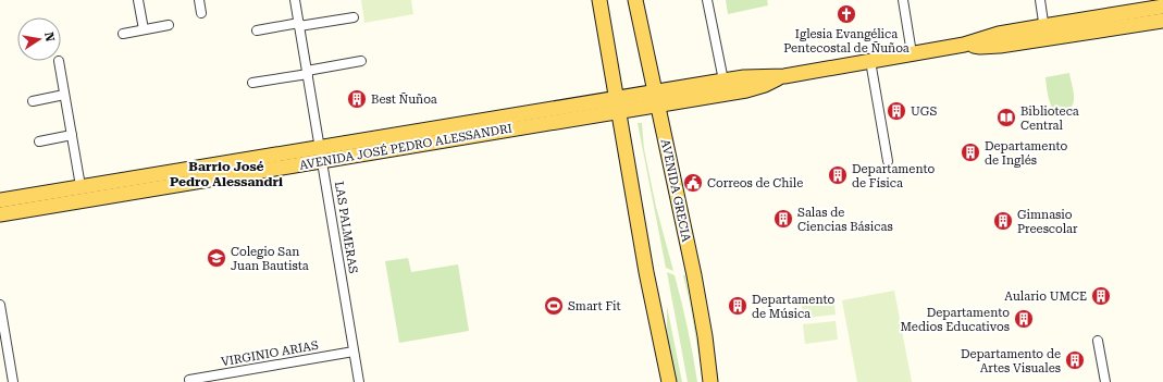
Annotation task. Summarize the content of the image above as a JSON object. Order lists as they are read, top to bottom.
{
  "streets": {
    "main road": ["AVENIDA JOSÉ PEDRO ALESSANDRI", "AVENIDA GRECIA"],
    "street": ["LAS PALMERAS", "VIRGINIO ARIAS"]
  },
  "crossings": [
    ["AVENIDA JOSÉ PEDRO ALESSANDRI", "AVENIDA GRECIA"],
    ["AVENIDA JOSÉ PEDRO ALESSANDRI", "LAS PALMERAS"],
    ["LAS PALMERAS", "VIRGINIO ARIAS"]
  ],
  "districts": ["Barrio José Pedro Alessandri"],
  "places": {
    "church": ["Iglesia Evangélica Pentecostal de Ñuñoa"],
    "building": [
      "Best Ñuñoa",
      "UGS",
      "Departamento de Inglés",
      "Departamento de Física",
      "Salas de Ciencias Básicas",
      "Gimnasio Preescolar",
      "Aulario UMCE",
      "Departamento de Música",
      "Departamento Medios Educativos",
      "Departamento de Artes Visuales"
    ],
    "library": ["Biblioteca Central"],
    "public building": ["Correos de Chile"],
    "school or university": ["Colegio San Juan Bautista"],
    "sports": ["Smart Fit"]
  },
  "north": "right"
}
